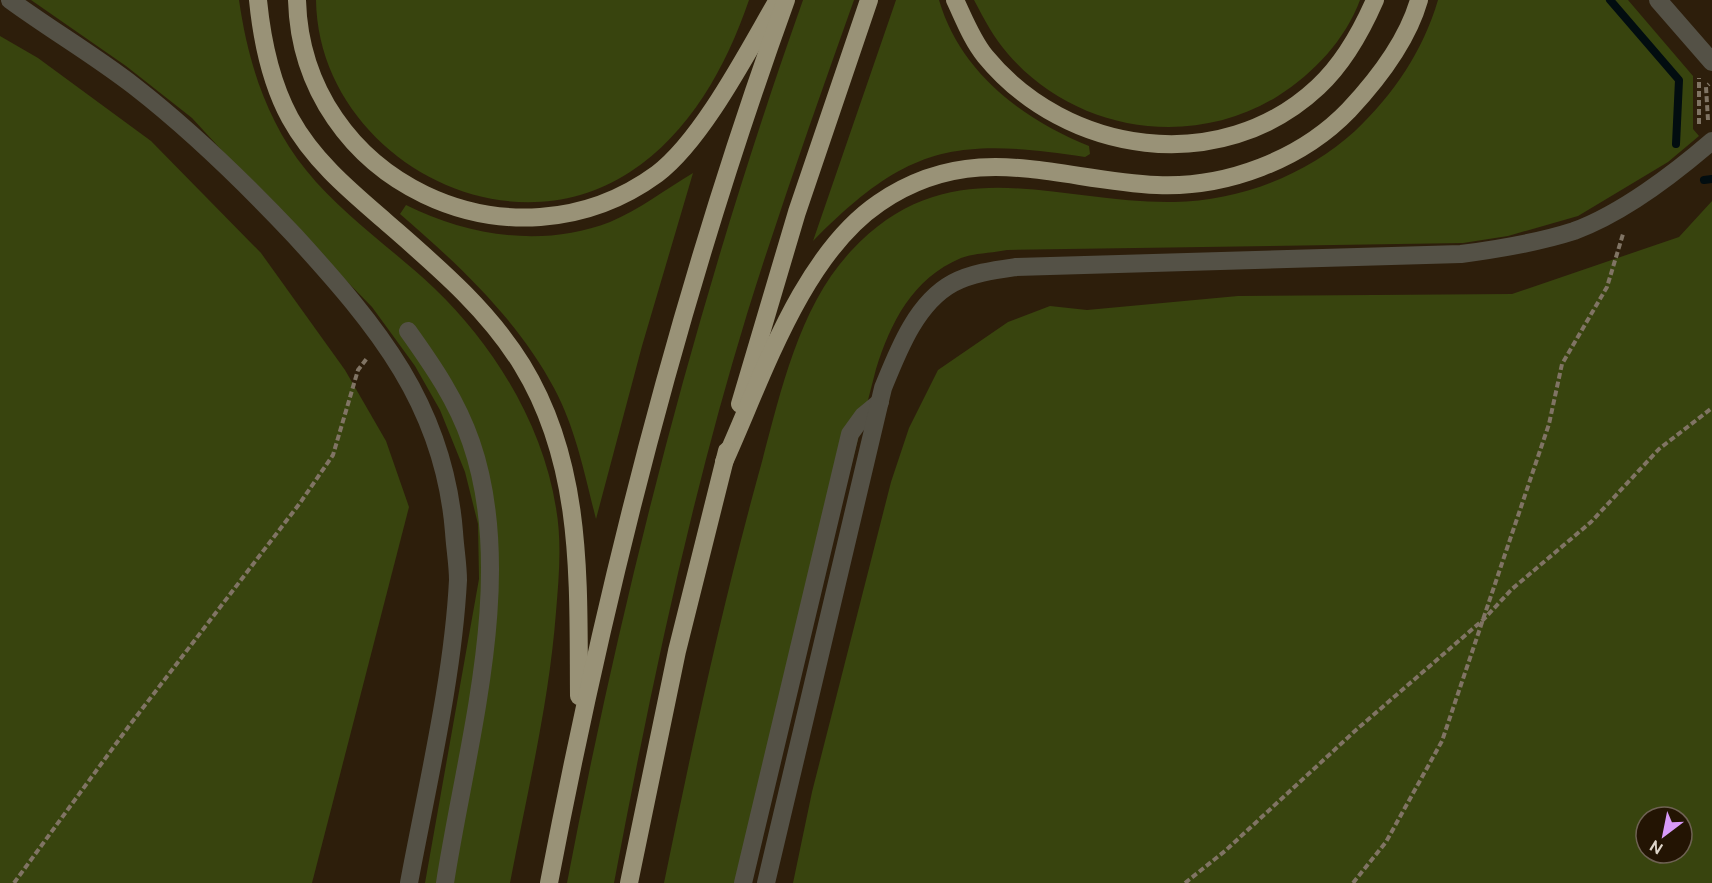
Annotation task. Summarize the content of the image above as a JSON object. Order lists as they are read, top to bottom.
{
  "north": "bottom left"
}
